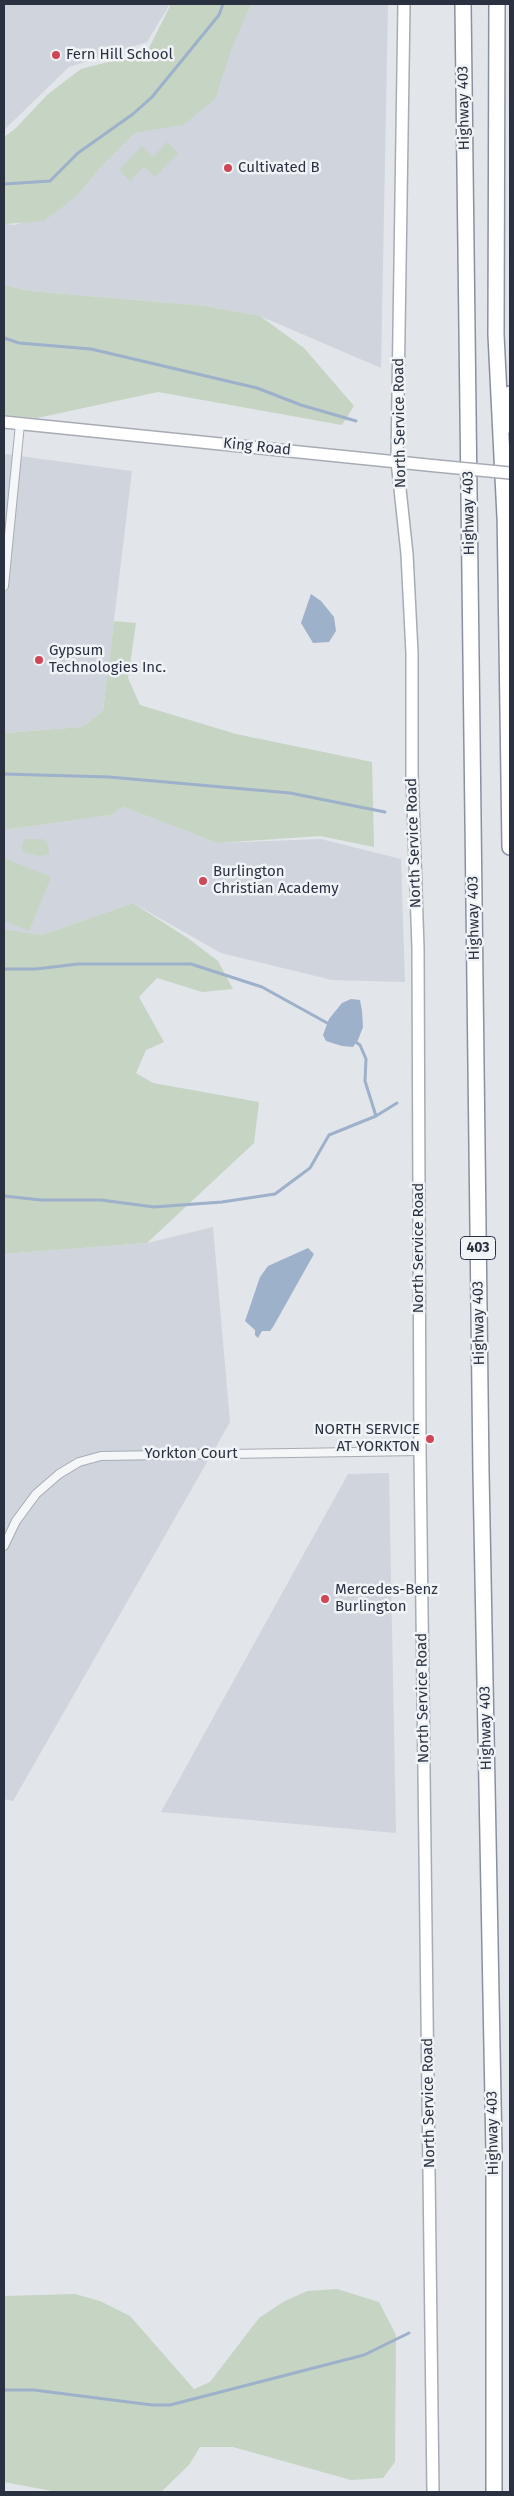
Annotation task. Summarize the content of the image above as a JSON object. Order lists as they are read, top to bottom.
{
  "streets": {
    "highway": ["Highway 403", "403"],
    "street": ["North Service Road", "King Road", "Yorkton Court"]
  },
  "crossings": [
    ["North Service Road", "King Road"],
    ["North Service Road", "Yorkton Court"]
  ],
  "places": [
    "Fern Hill School",
    "Cultivated B",
    "Gypsum Technologies Inc.",
    "Burlington Christian Academy",
    "NORTH SERVICE AT YORKTON",
    "Mercedes-Benz Burlington"
  ]
}
